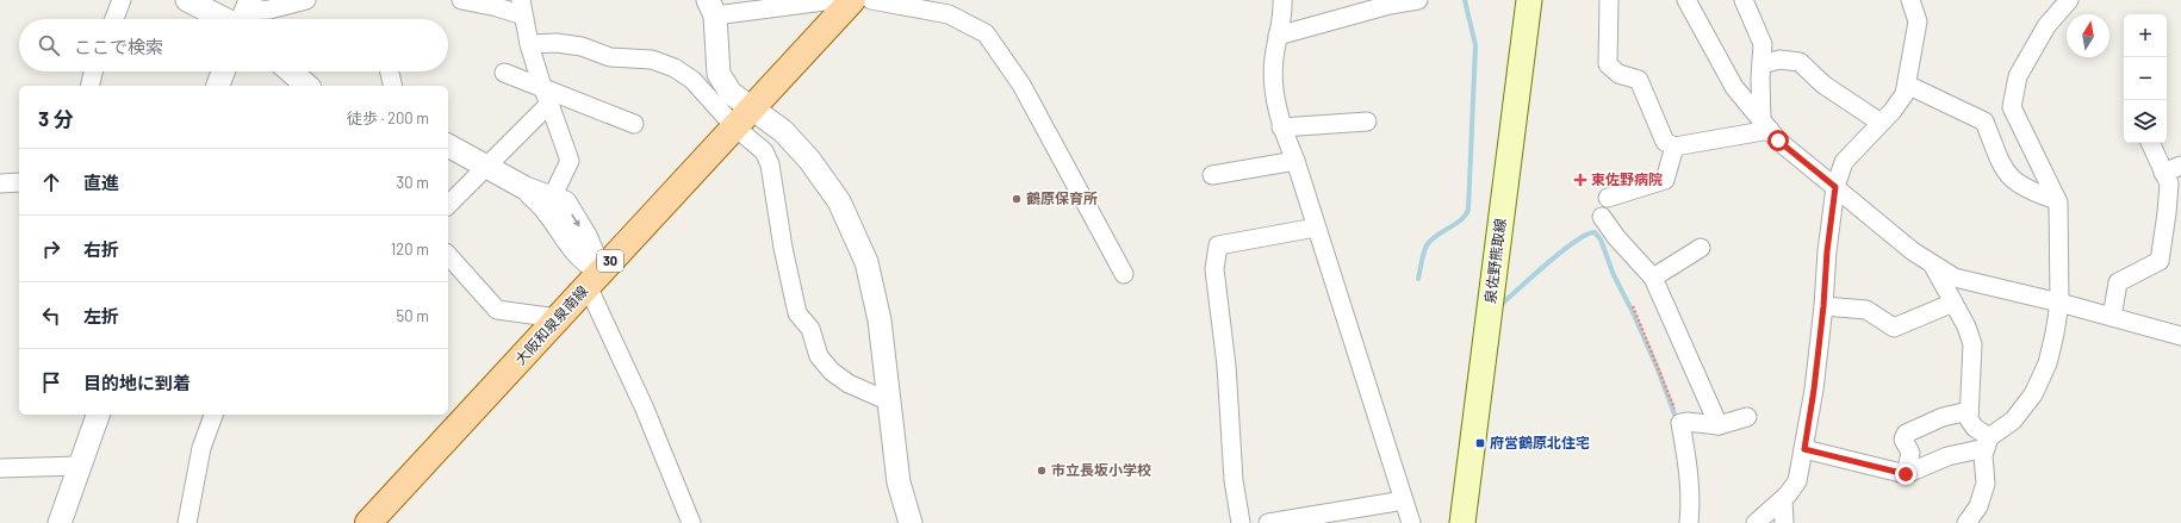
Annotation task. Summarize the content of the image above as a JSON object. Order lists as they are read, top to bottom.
{
  "streets": {
    "main road": ["30", "泉佐野熊取線", "大阪和泉泉南線"]
  },
  "places": {
    "health": ["東佐野病院"],
    "other": ["鶴原保育所", "市立長坂小学校"],
    "transit": ["府営鶴原北住宅"]
  },
  "north": "top",
  "page": {
    "map_buttons": ["+", "−"],
    "search": "ここで検索",
    "heading": ["3 分", "徒歩 · 200 m"],
    "list": [
      ["直進", "30 m"],
      ["右折", "120 m"],
      ["左折", "50 m"],
      "目的地に到着"
    ]
  }
}
